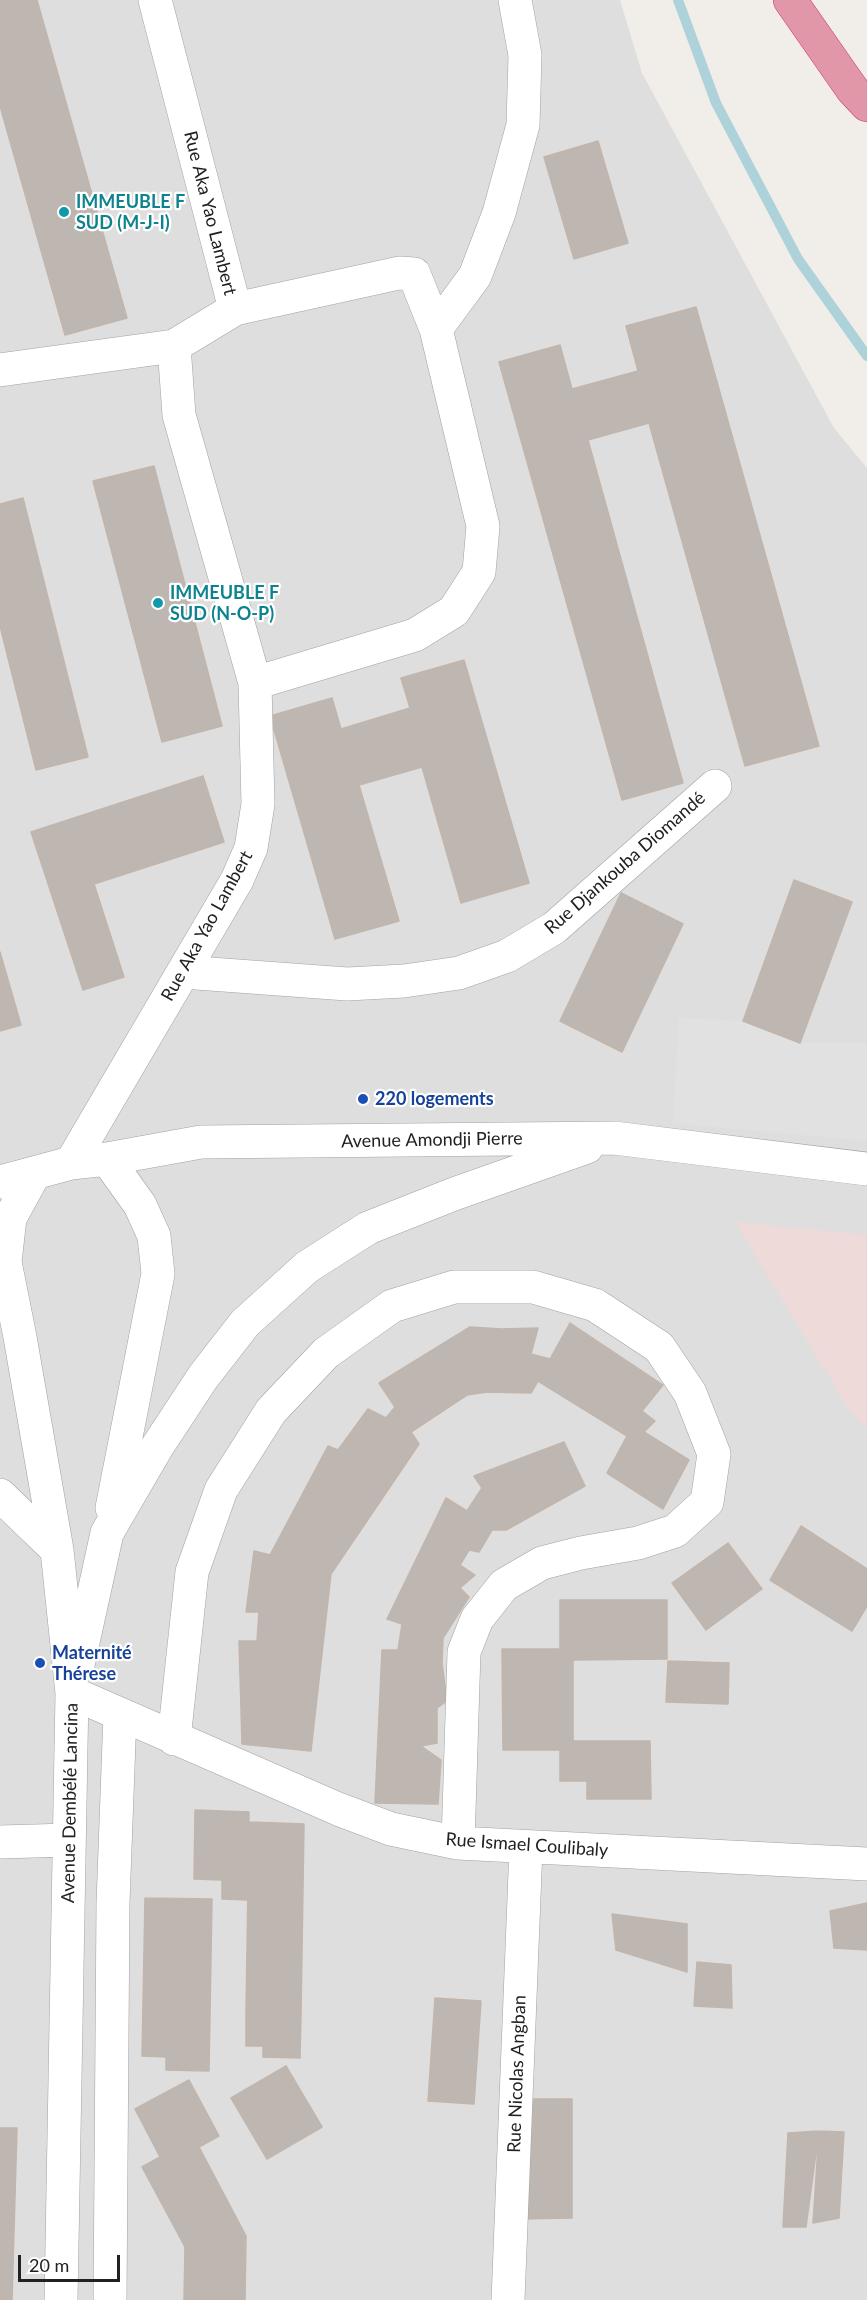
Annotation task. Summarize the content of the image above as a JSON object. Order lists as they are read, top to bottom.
{
  "streets": {
    "street": [
      "Rue Aka Yao Lambert",
      "Rue Djankouba Diomandé",
      "Avenue Amondji Pierre",
      "Avenue Dembélé Lancina",
      "Rue Ismael Coulibaly",
      "Rue Nicolas Angban"
    ]
  },
  "crossings": [
    ["Rue Aka Yao Lambert", "Rue Djankouba Diomandé"],
    ["Rue Aka Yao Lambert", "Avenue Amondji Pierre"],
    ["Avenue Amondji Pierre", "Avenue Dembélé Lancina"],
    ["Avenue Dembélé Lancina", "Rue Ismael Coulibaly"],
    ["Rue Ismael Coulibaly", "Rue Nicolas Angban"]
  ],
  "places": [
    "IMMEUBLE F SUD (M-J-I)",
    "IMMEUBLE F SUD (N-O-P)",
    "220 logements",
    "Maternité Thérese"
  ],
  "scale_bar": "20 m"
}
